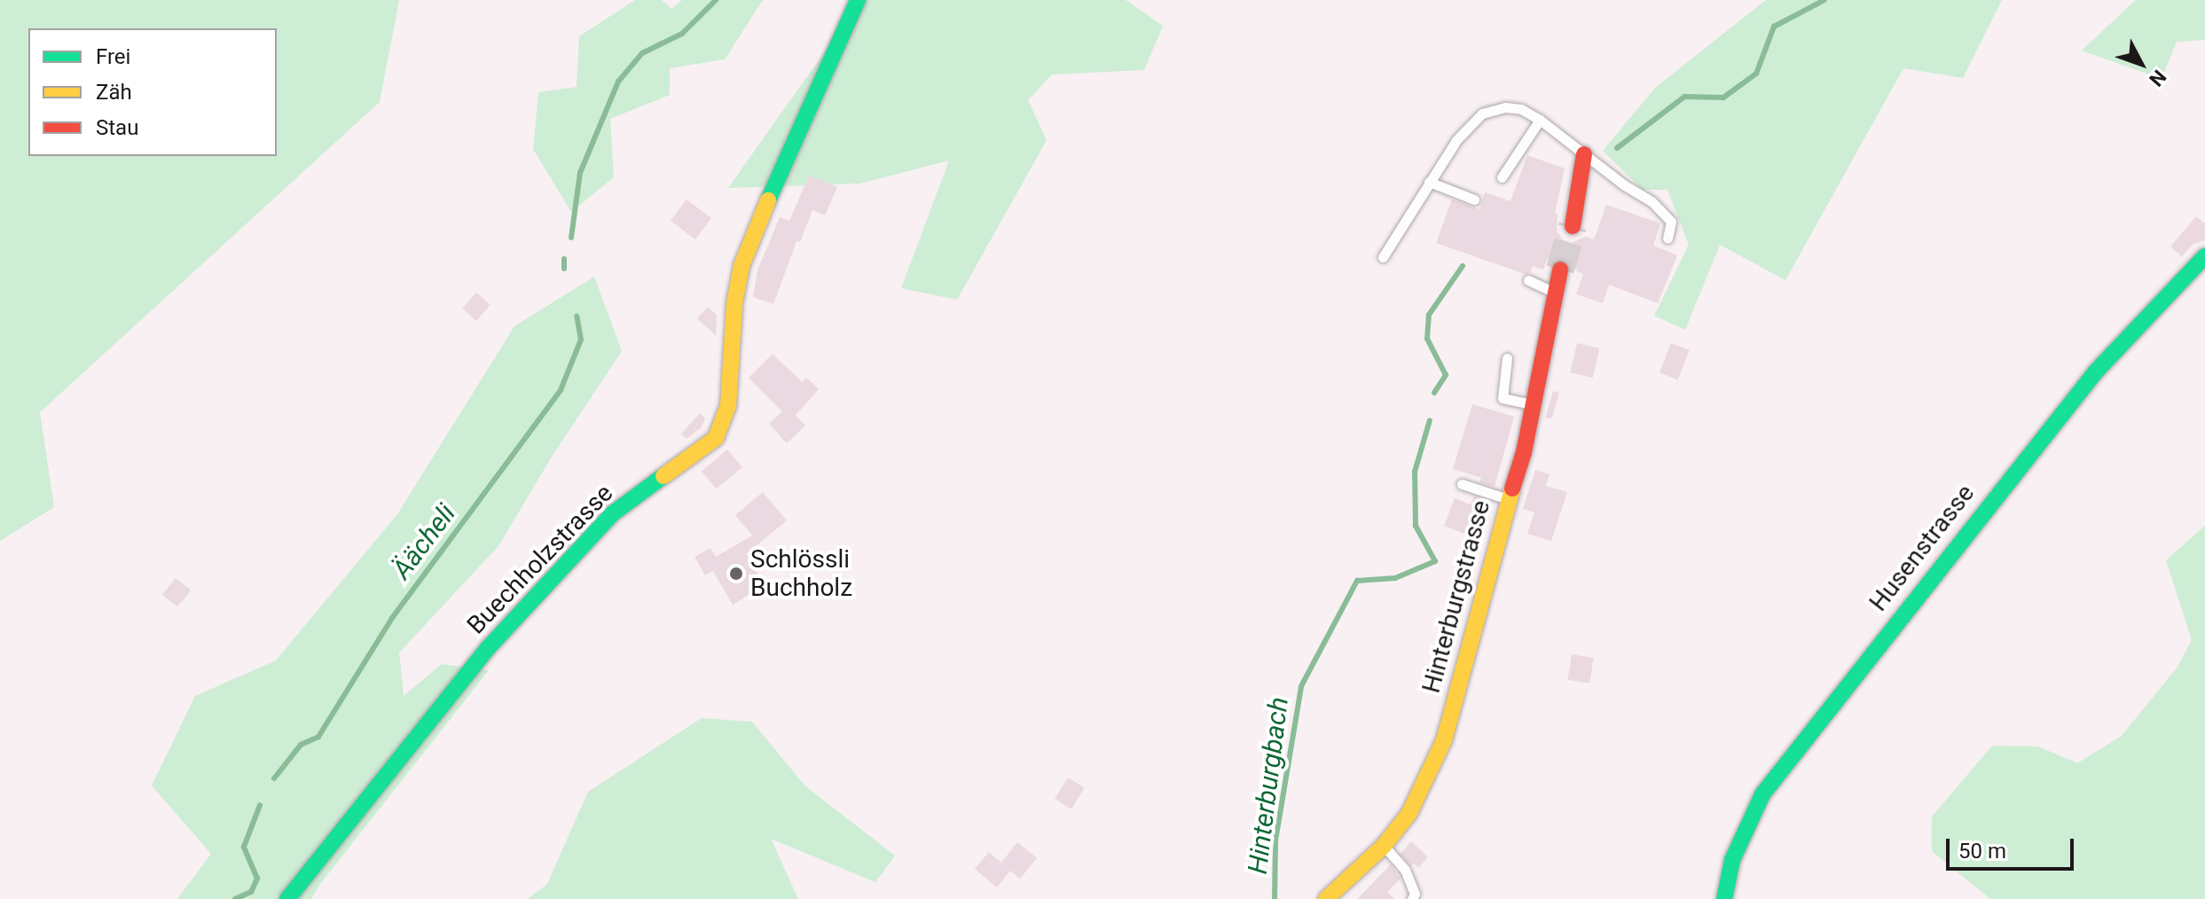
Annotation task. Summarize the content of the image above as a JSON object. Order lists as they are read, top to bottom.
{
  "streets": {
    "street": ["Husenstrasse", "Buechholzstrasse", "Hinterburgstrasse"]
  },
  "water": ["Äächeli", "Hinterburgbach"],
  "places": ["Schlössli Buchholz"],
  "legend": ["Frei", "Zäh", "Stau"],
  "scale_bar": "50 m",
  "north": "bottom right"
}
